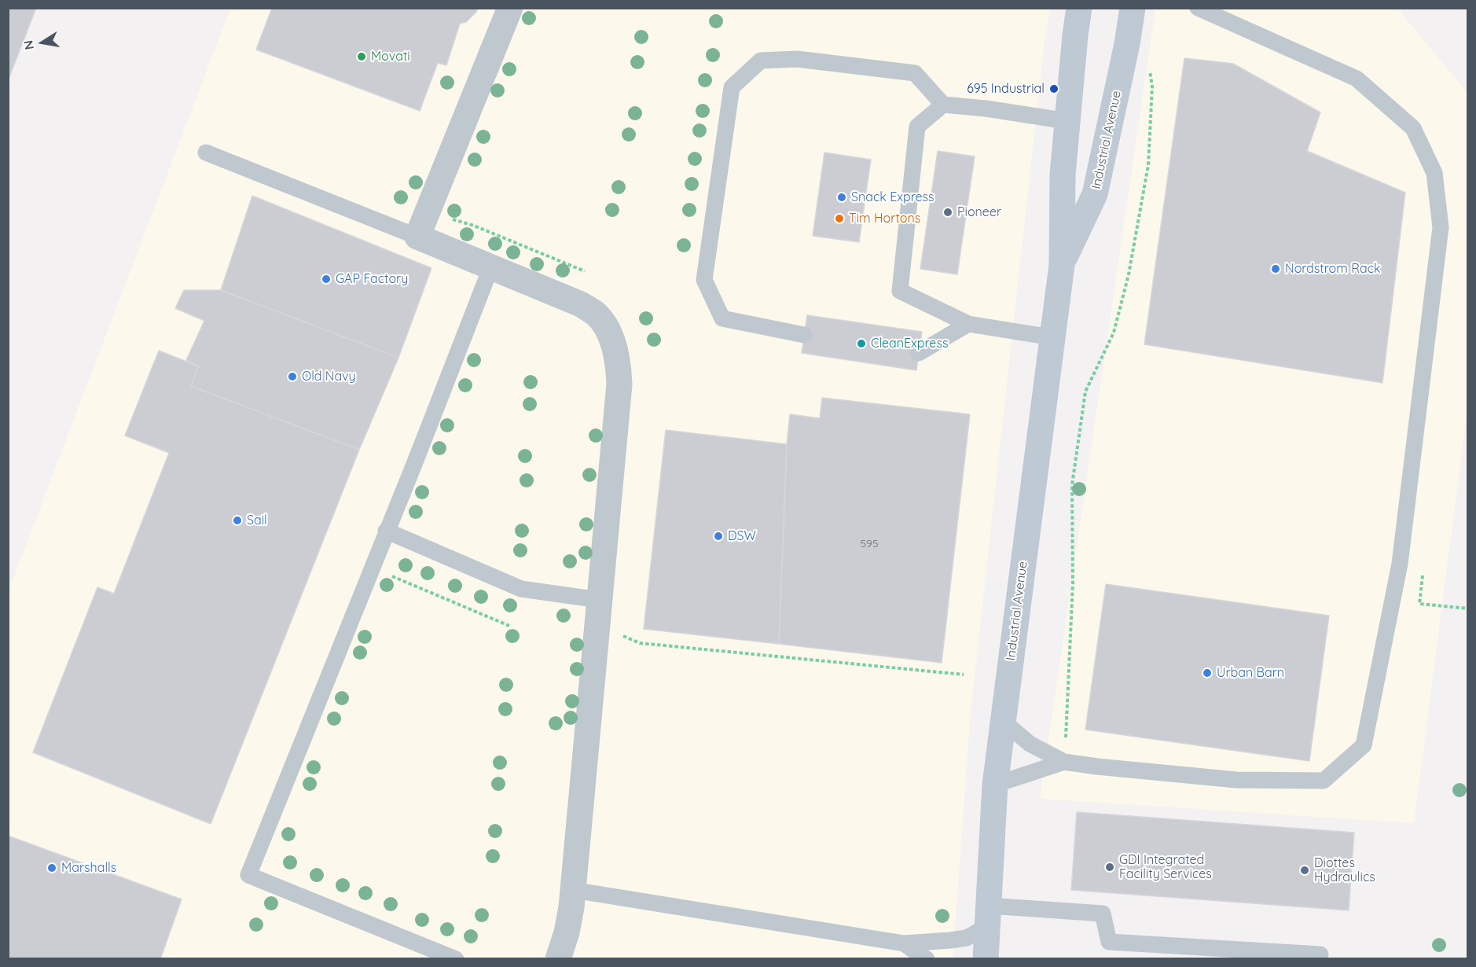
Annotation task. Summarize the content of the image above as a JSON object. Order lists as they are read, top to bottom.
{
  "streets": {
    "main road": ["Industrial Avenue"]
  },
  "places": [
    "Movati",
    "695 Industrial",
    "Snack Express",
    "Pioneer",
    "Tim Hortons",
    "Nordstrom Rack",
    "GAP Factory",
    "CleanExpress",
    "Old Navy",
    "Sail",
    "DSW",
    "Urban Barn",
    "GDI Integrated Facility Services",
    "Marshalls",
    "Diottes Hydraulics"
  ],
  "house_numbers": ["595"],
  "north": "left"
}
